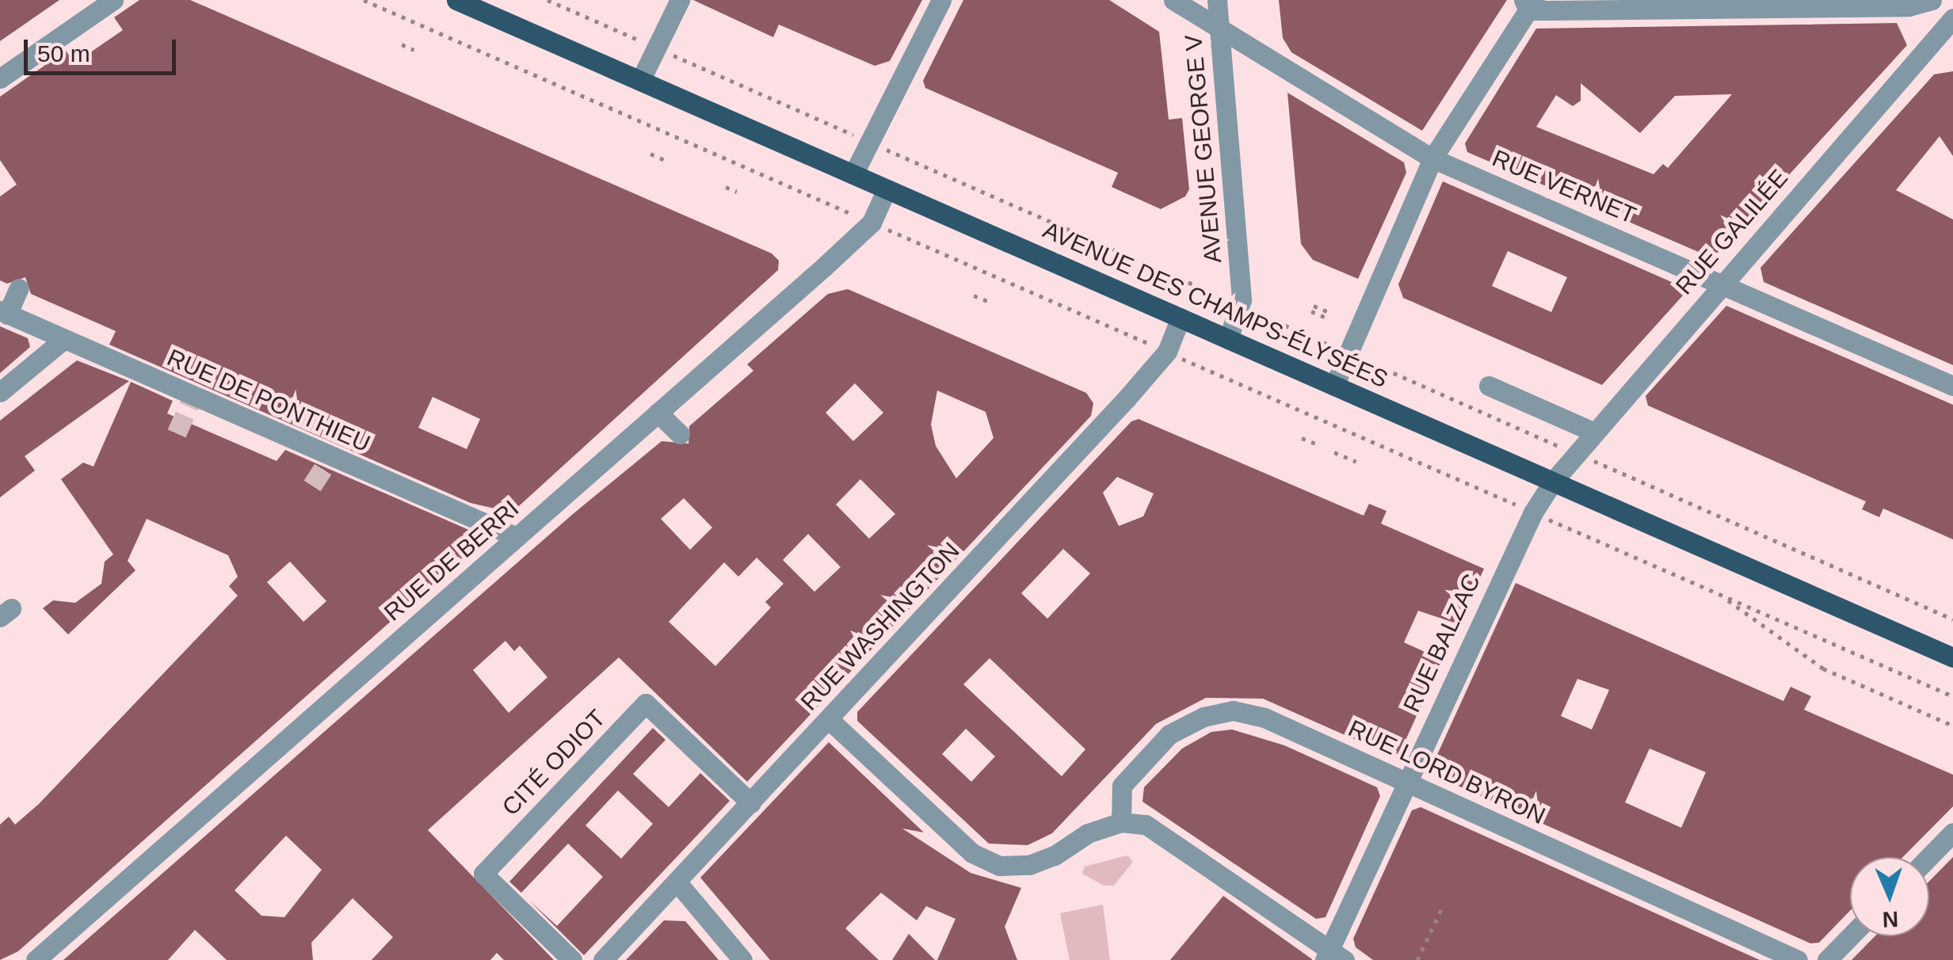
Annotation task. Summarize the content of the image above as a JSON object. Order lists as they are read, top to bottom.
{
  "streets": {
    "main road": ["AVENUE DES CHAMPS-ÉLYSÉES"],
    "street": [
      "AVENUE GEORGE V",
      "RUE VERNET",
      "RUE GALILÉE",
      "RUE DE PONTHIEU",
      "RUE DE BERRI",
      "RUE WASHINGTON",
      "RUE BALZAC",
      "CITÉ ODIOT",
      "RUE LORD BYRON"
    ]
  },
  "crossings": [
    ["AVENUE GEORGE V", "RUE VERNET"],
    ["AVENUE GEORGE V", "AVENUE DES CHAMPS-ÉLYSÉES"],
    ["RUE VERNET", "RUE GALILÉE"],
    ["RUE GALILÉE", "AVENUE DES CHAMPS-ÉLYSÉES"],
    ["RUE GALILÉE", "RUE BALZAC"],
    ["AVENUE DES CHAMPS-ÉLYSÉES", "RUE DE BERRI"],
    ["AVENUE DES CHAMPS-ÉLYSÉES", "RUE WASHINGTON"],
    ["AVENUE DES CHAMPS-ÉLYSÉES", "RUE BALZAC"],
    ["RUE DE PONTHIEU", "RUE DE BERRI"],
    ["RUE WASHINGTON", "CITÉ ODIOT"],
    ["RUE BALZAC", "RUE LORD BYRON"]
  ],
  "scale_bar": "50 m",
  "north": "bottom"
}
